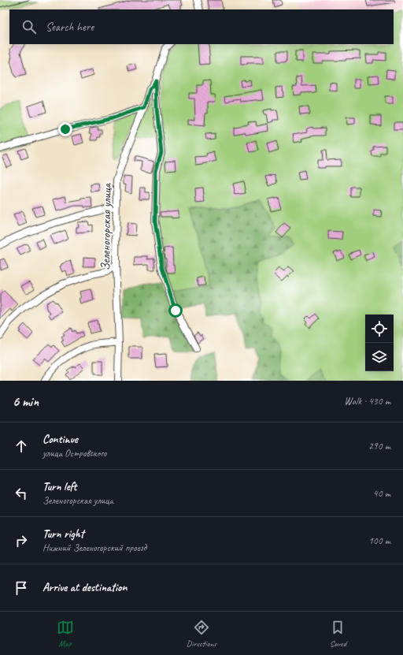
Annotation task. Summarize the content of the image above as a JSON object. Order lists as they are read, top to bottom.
{
  "streets": {
    "street": ["Зеленогорская улица"]
  },
  "page": {
    "search": "Search here",
    "heading": ["6 min", "Walk · 430 m"],
    "list": [
      ["Continue", "улица Островского", "290 m"],
      ["Turn left", "Зеленогорская улица", "40 m"],
      ["Turn right", "Нижний Зеленогорский проезд", "100 m"],
      "Arrive at destination"
    ],
    "nav": ["Map", "Directions", "Saved"]
  }
}
